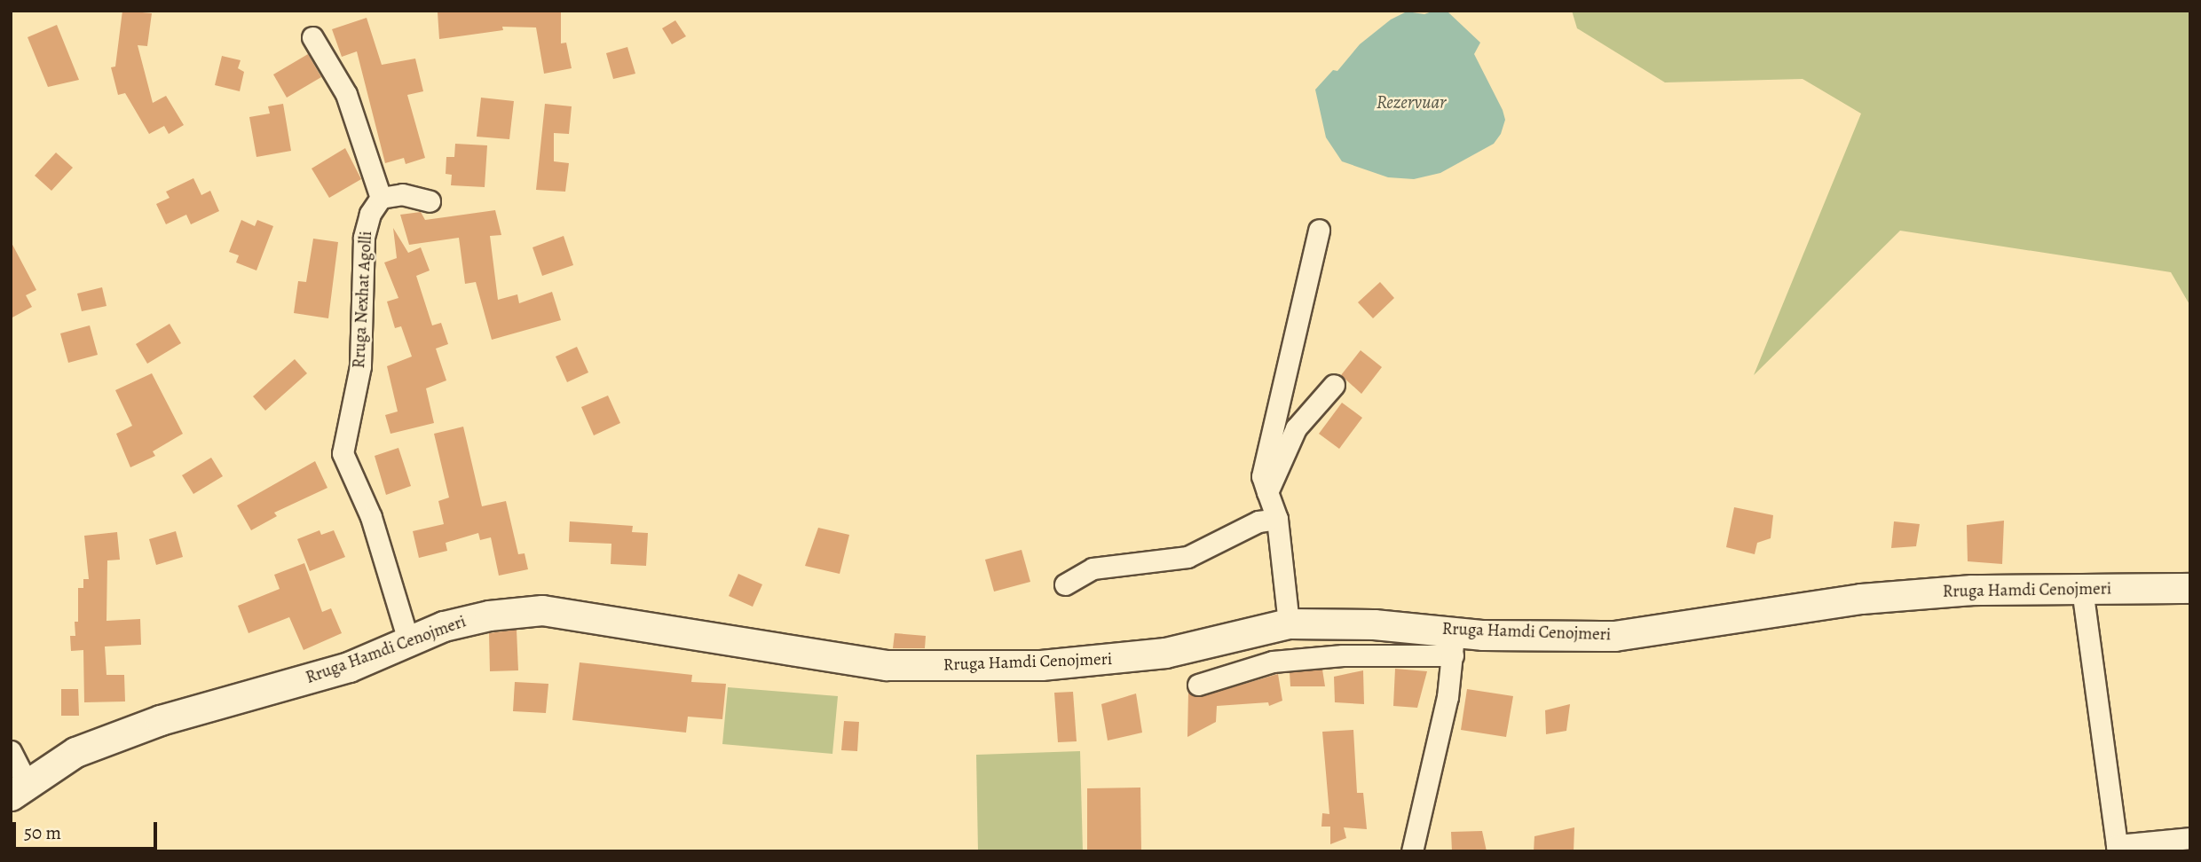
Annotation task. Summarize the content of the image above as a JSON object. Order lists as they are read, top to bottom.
{
  "streets": {
    "street": ["Rruga Nexhat Agolli", "Rruga Hamdi Cenojmeri"]
  },
  "crossings": [
    ["Rruga Nexhat Agolli", "Rruga Hamdi Cenojmeri"]
  ],
  "water": ["Rezervuar"],
  "scale_bar": "50 m"
}
